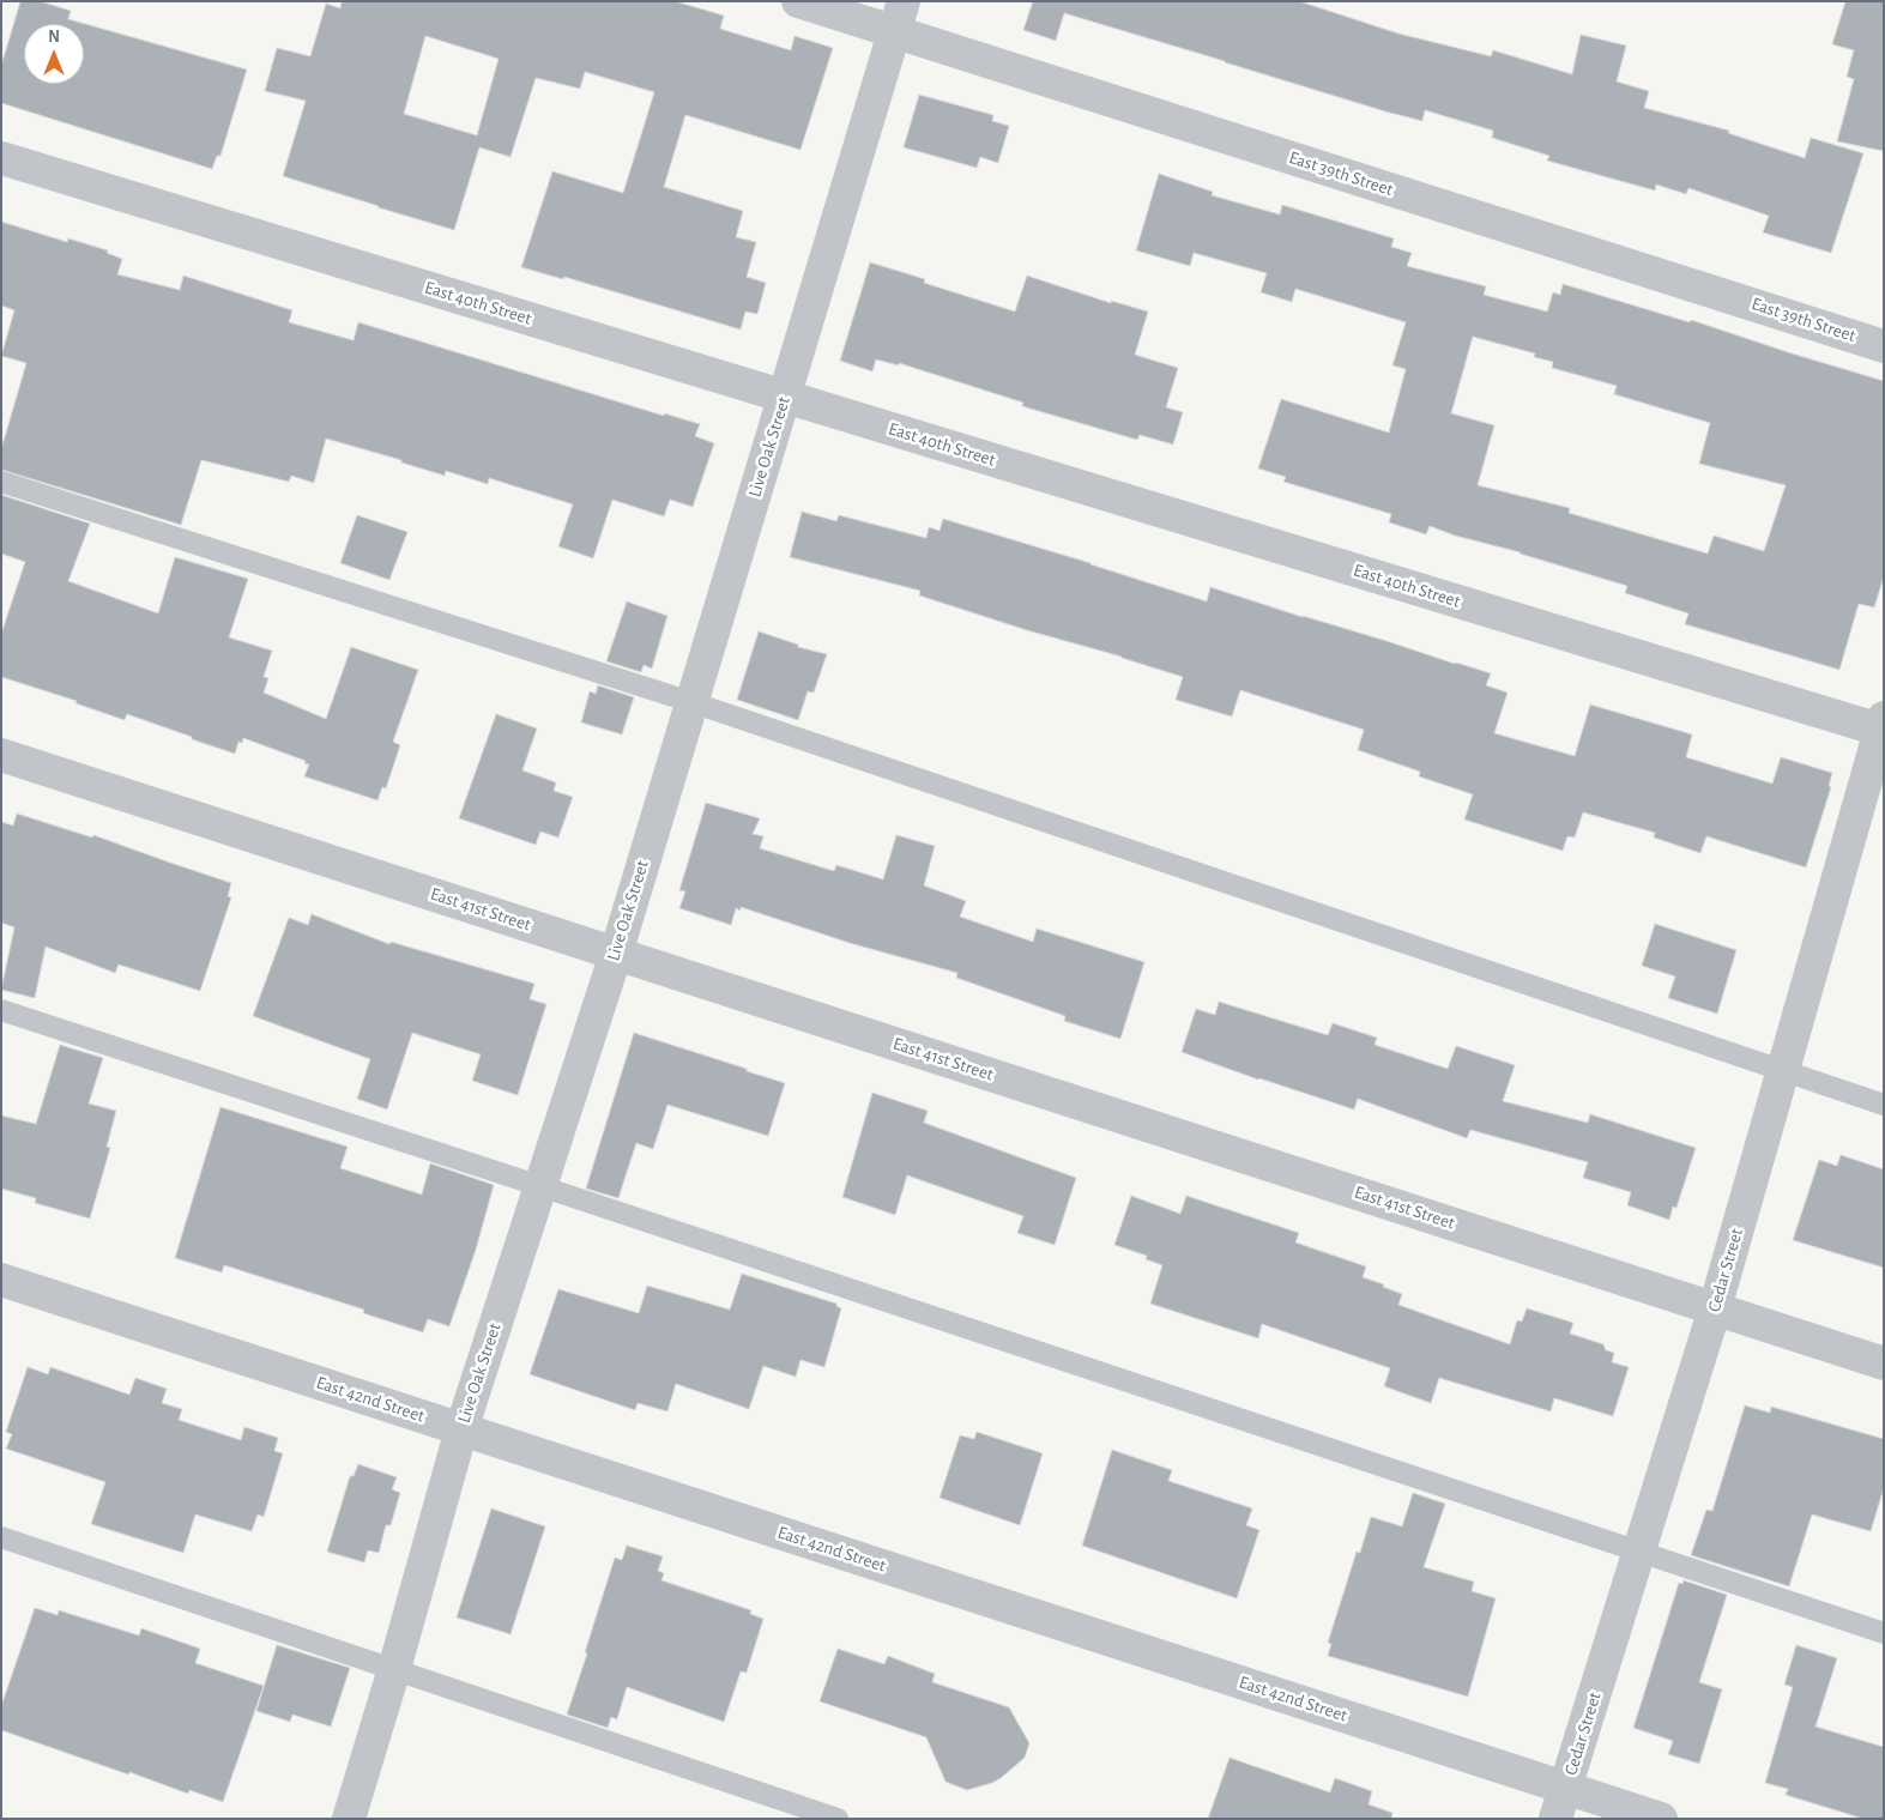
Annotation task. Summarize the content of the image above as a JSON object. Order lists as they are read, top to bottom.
{
  "streets": {
    "street": [
      "East 39th Street",
      "East 40th Street",
      "Live Oak Street",
      "East 41st Street",
      "Cedar Street",
      "East 42nd Street"
    ]
  },
  "crossings": [
    ["East 39th Street", "Live Oak Street"],
    ["East 40th Street", "Live Oak Street"],
    ["East 40th Street", "Cedar Street"],
    ["Live Oak Street", "East 41st Street"],
    ["Live Oak Street", "East 42nd Street"],
    ["East 41st Street", "Cedar Street"],
    ["Cedar Street", "East 42nd Street"]
  ],
  "north": "top"
}
